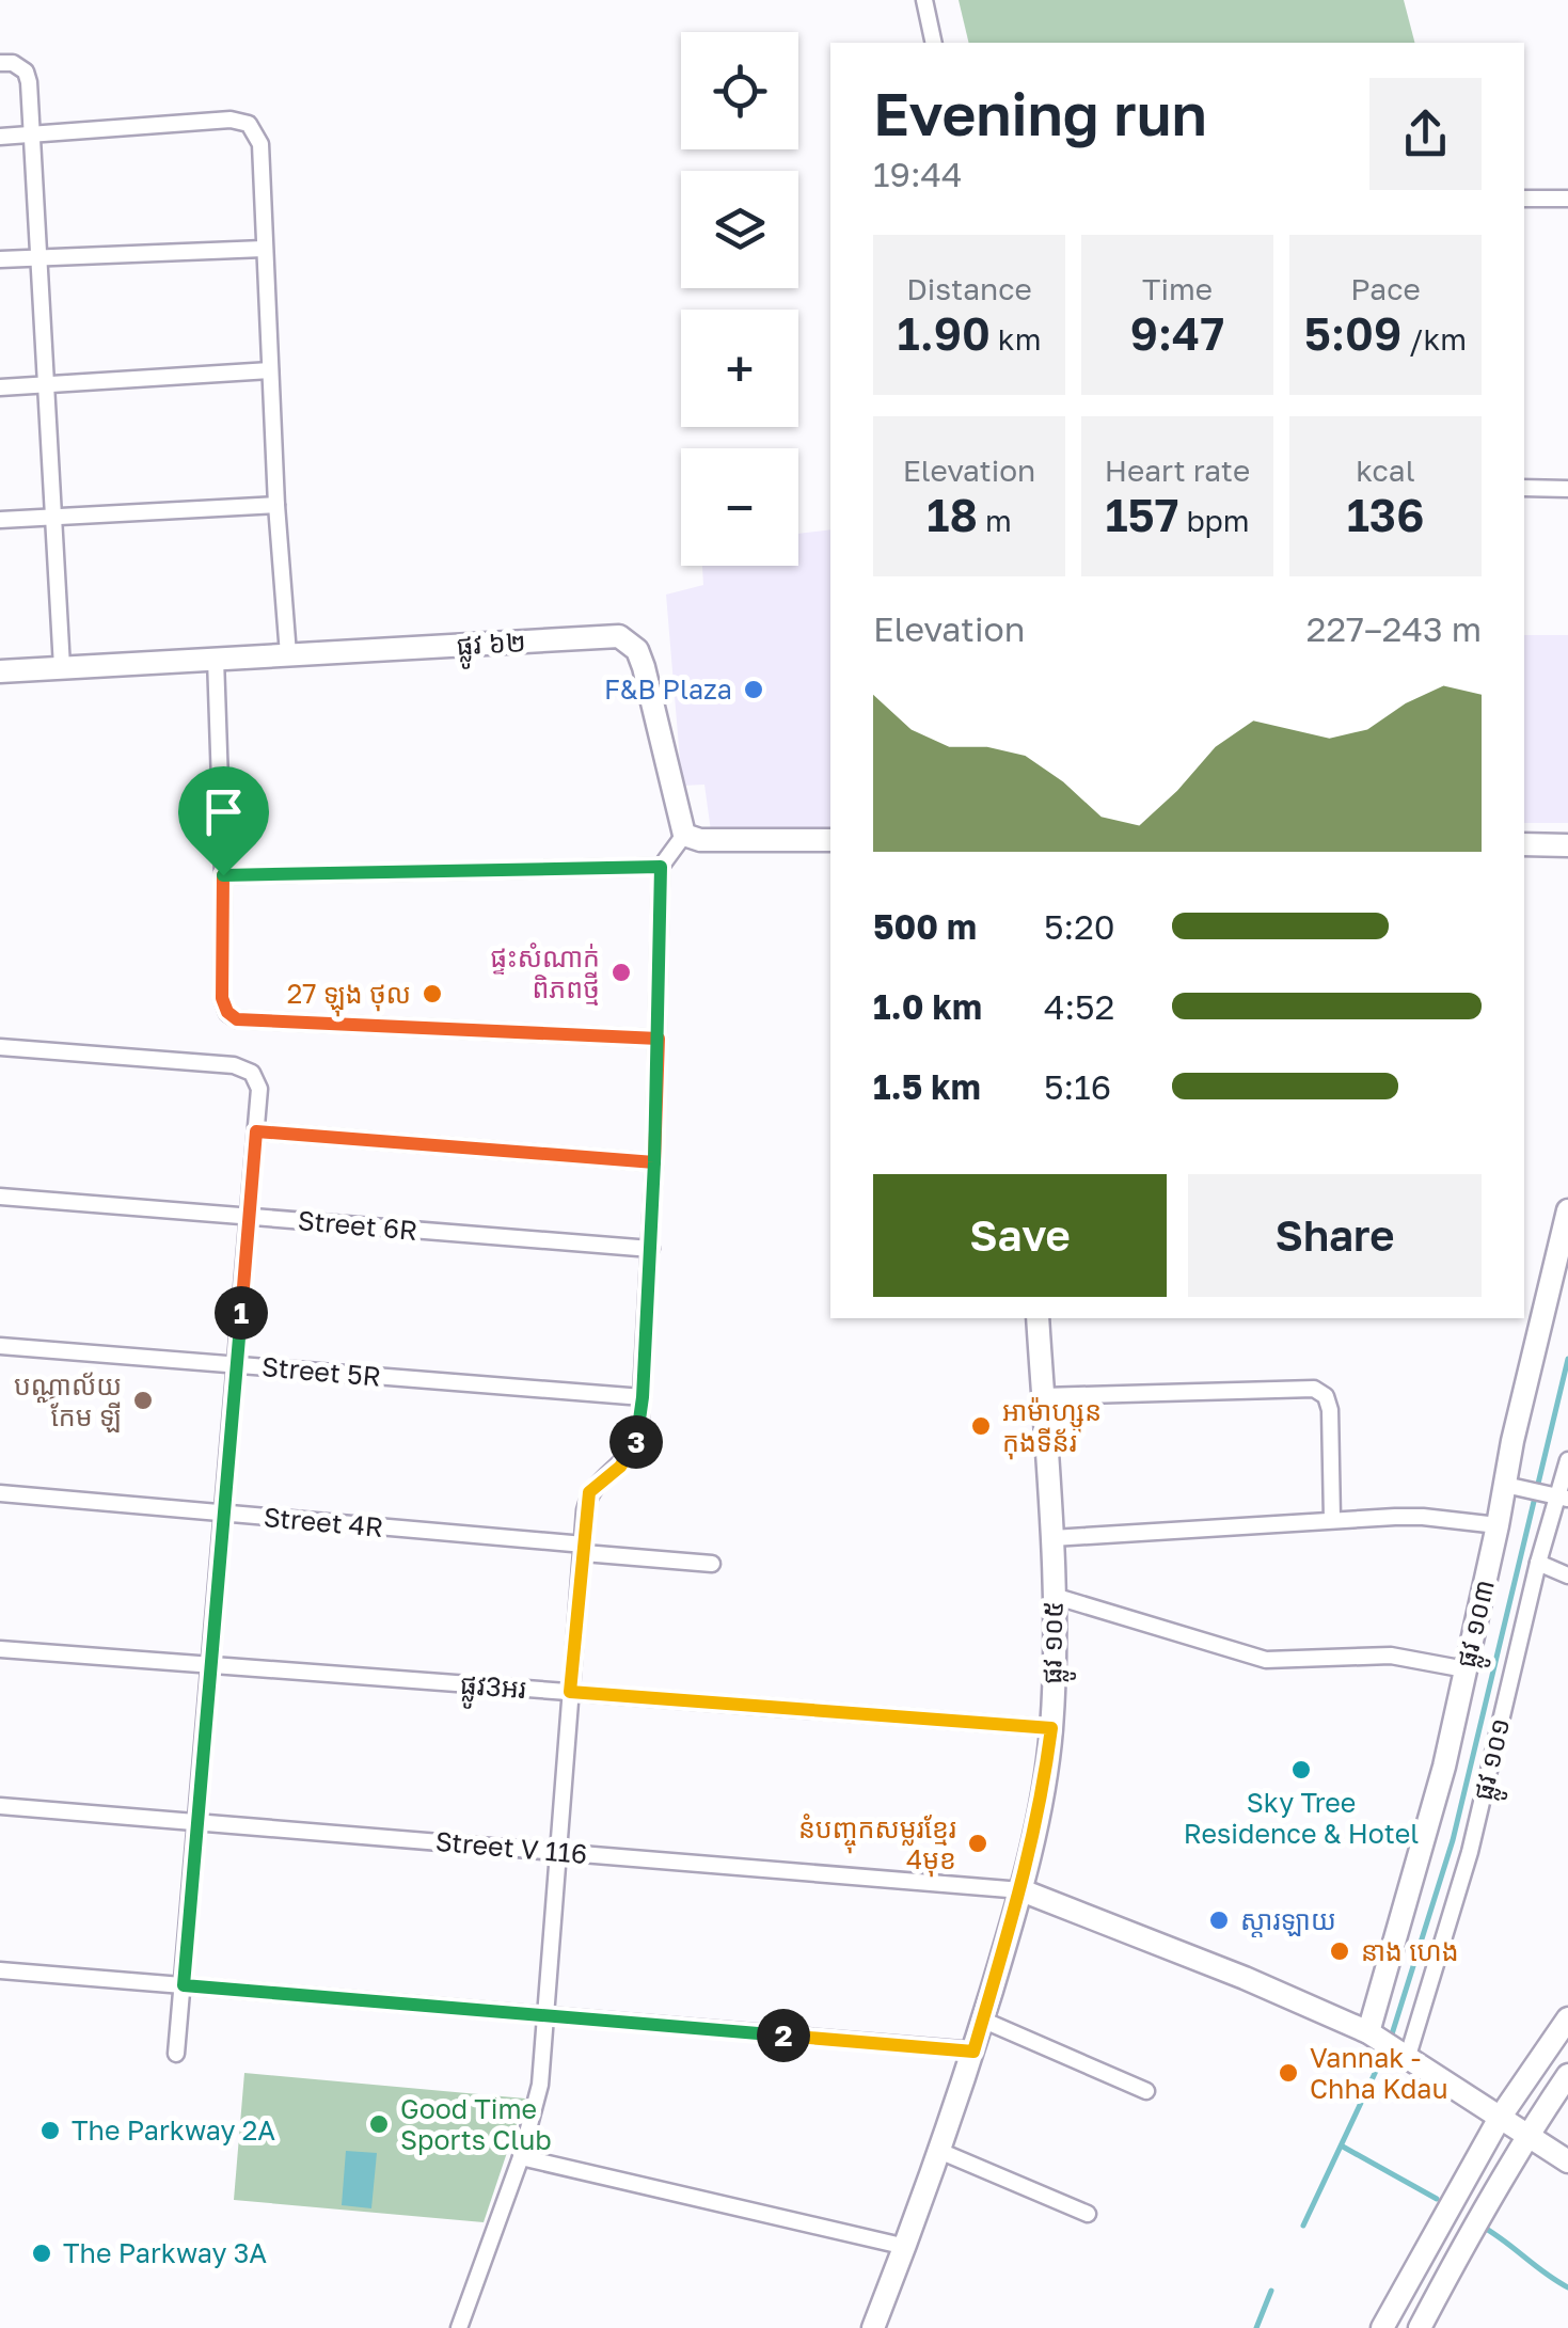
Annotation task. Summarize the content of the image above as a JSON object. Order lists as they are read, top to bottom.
{
  "streets": {
    "street": [
      "ផ្លូវ ៦២",
      "Street 6R",
      "Street 5R",
      "Street 4R",
      "ផ្លូវ ១០៣",
      "ផ្លូវ ១០៥",
      "ផ្លូវ3អរ",
      "ផ្លូវ ១០១",
      "Street V 116"
    ]
  },
  "crossings": [
    ["ផ្លូវ ១០៣", "ផ្លូវ ១០១"],
    ["ផ្លូវ ១០៥", "ផ្លូវ3អរ"],
    ["ផ្លូវ ១០៥", "Street V 116"]
  ],
  "places": [
    "F&B Plaza",
    "ផ្ទះសំណាក់ ពិភពថ្មី",
    "27 ឡុង ថុល",
    "បណ្ណាល័យ កែម ឡី",
    "អាម៉ាហ្សូន កុងទីន័រ",
    "Sky Tree Residence & Hotel",
    "នំបញ្ចុកសម្លរខ្មែរ 4មុខ",
    "ស្តារឡាយ",
    "នាង ហេង",
    "Vannak - Chha Kdau",
    "Good Time Sports Club",
    "The Parkway 2A",
    "The Parkway 3A"
  ],
  "page": {
    "map_buttons": ["+", "−"],
    "heading": ["Evening run", "19:44"],
    "stats": [
      ["Distance", "1.90 km"],
      ["Time", "9:47"],
      ["Pace", "5:09 /km"],
      ["Elevation", "18 m"],
      ["Heart rate", "157 bpm"],
      ["kcal", "136"]
    ],
    "chart": ["Elevation", "227–243 m"],
    "list": [
      {
        "name": "500 m",
        "note": "5:20"
      },
      {
        "name": "1.0 km",
        "note": "4:52"
      },
      {
        "name": "1.5 km",
        "note": "5:16"
      }
    ],
    "buttons": ["Save", "Share"],
    "pins": ["1", "3", "2"]
  }
}
